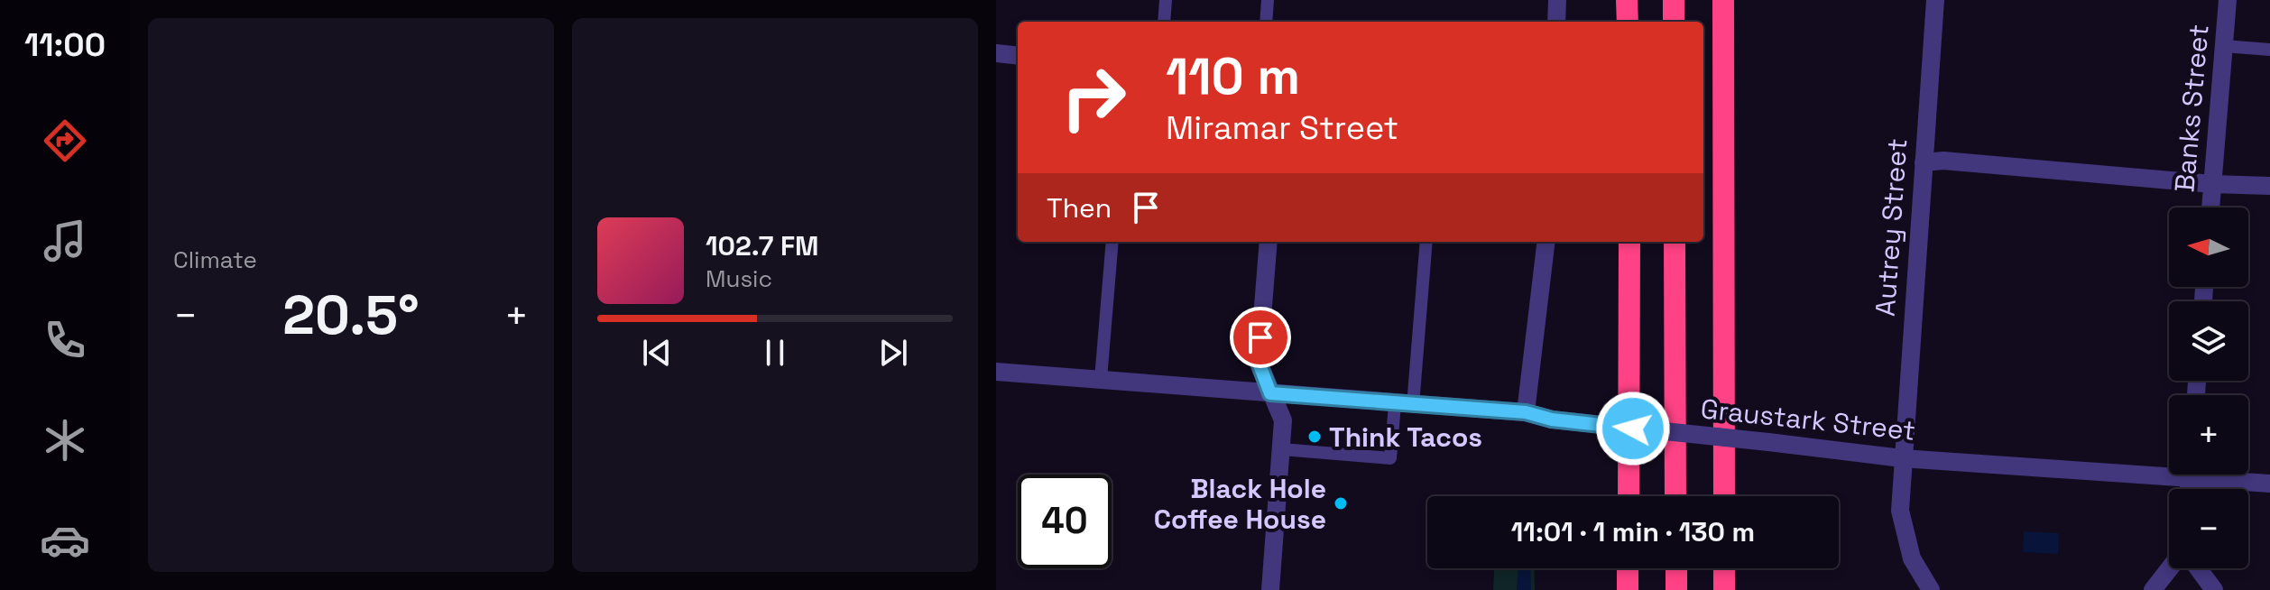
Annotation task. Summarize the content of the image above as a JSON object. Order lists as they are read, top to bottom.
{
  "streets": {
    "street": ["Banks Street", "Autrey Street", "Graustark Street"]
  },
  "crossings": [
    ["Autrey Street", "Graustark Street"]
  ],
  "places": ["Think Tacos", "Black Hole Coffee House"],
  "north": "left",
  "page": {
    "tabs": "11:00",
    "tile": "Climate",
    "turn": ["110 m", "Miramar Street"],
    "then": "Then",
    "map_buttons": ["+", "−"],
    "song": ["102.7 FM", "Music"],
    "heat": ["−", "20.5°", "+"],
    "limit": "40",
    "trip": "11:01 · 1 min · 130 m"
  }
}
